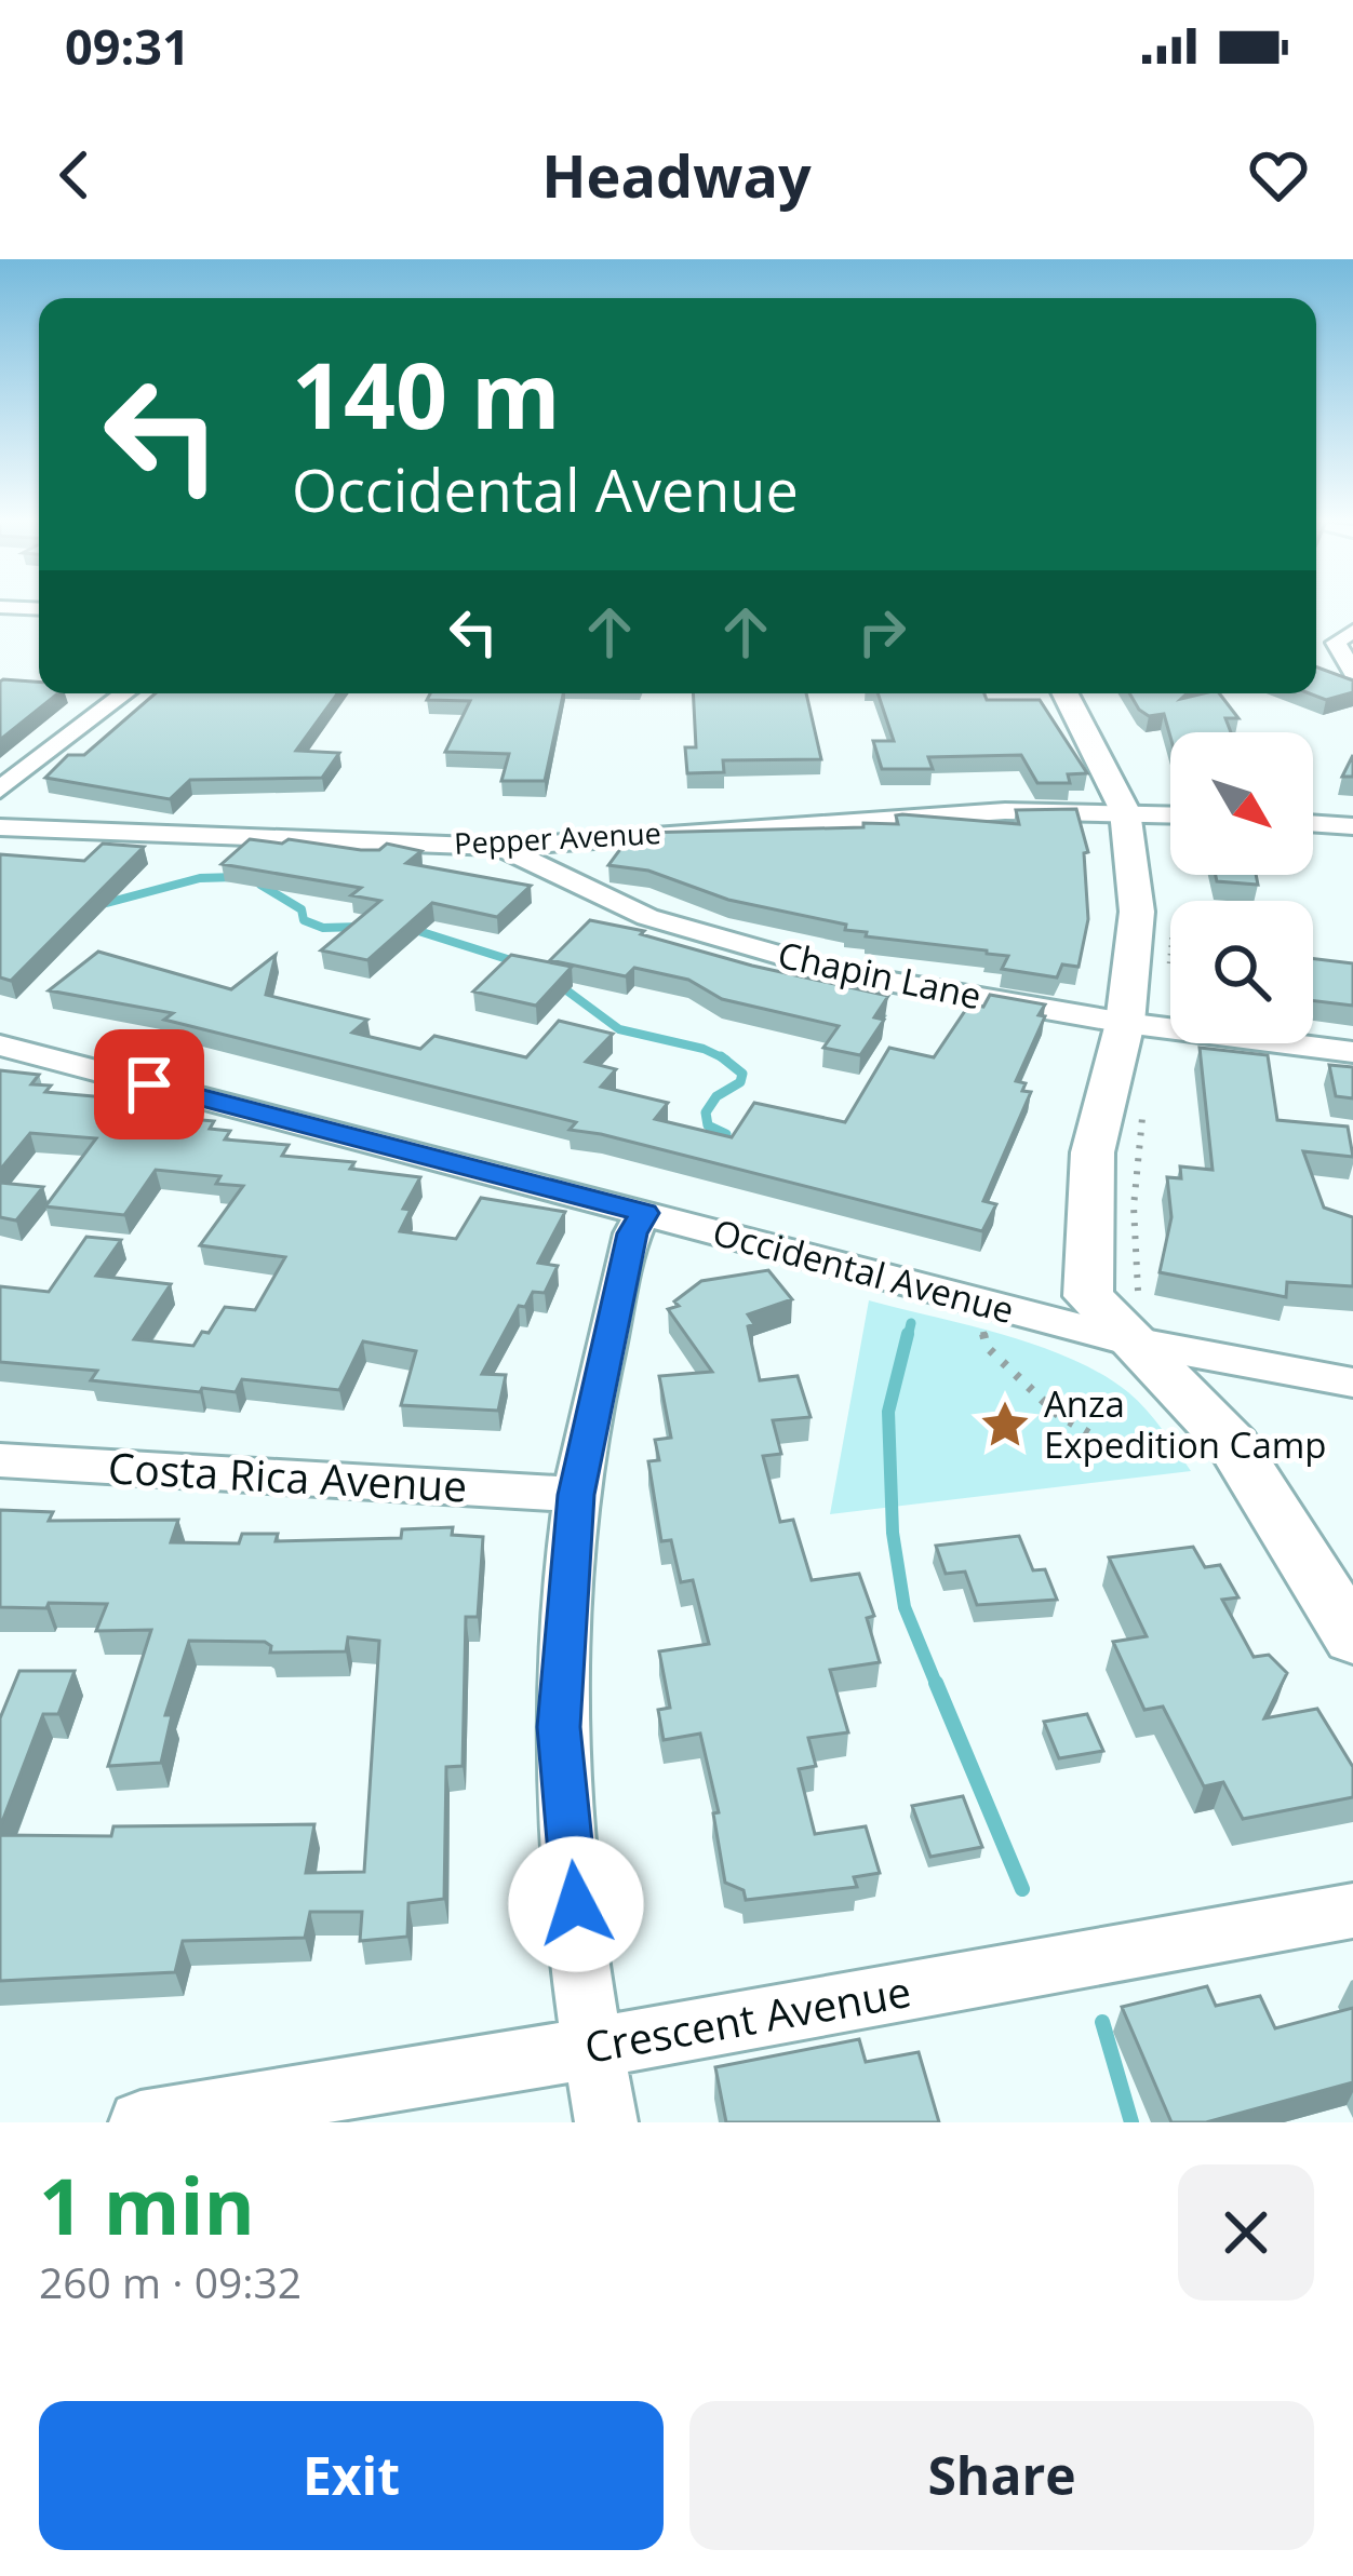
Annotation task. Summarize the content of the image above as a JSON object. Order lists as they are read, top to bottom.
{
  "streets": {
    "street": [
      "Pepper Avenue",
      "Chapin Lane",
      "Occidental Avenue",
      "Costa Rica Avenue",
      "Crescent Avenue"
    ]
  },
  "crossings": [
    ["Pepper Avenue", "Chapin Lane"]
  ],
  "places": {
    "place": ["Anza Expedition Camp"]
  },
  "north": "bottom right",
  "page": {
    "status": "09:31",
    "header": "Headway",
    "turn": ["140 m", "Occidental Avenue"],
    "heading": ["1 min", "260 m · 09:32"],
    "buttons": ["Exit", "Share"]
  }
}
